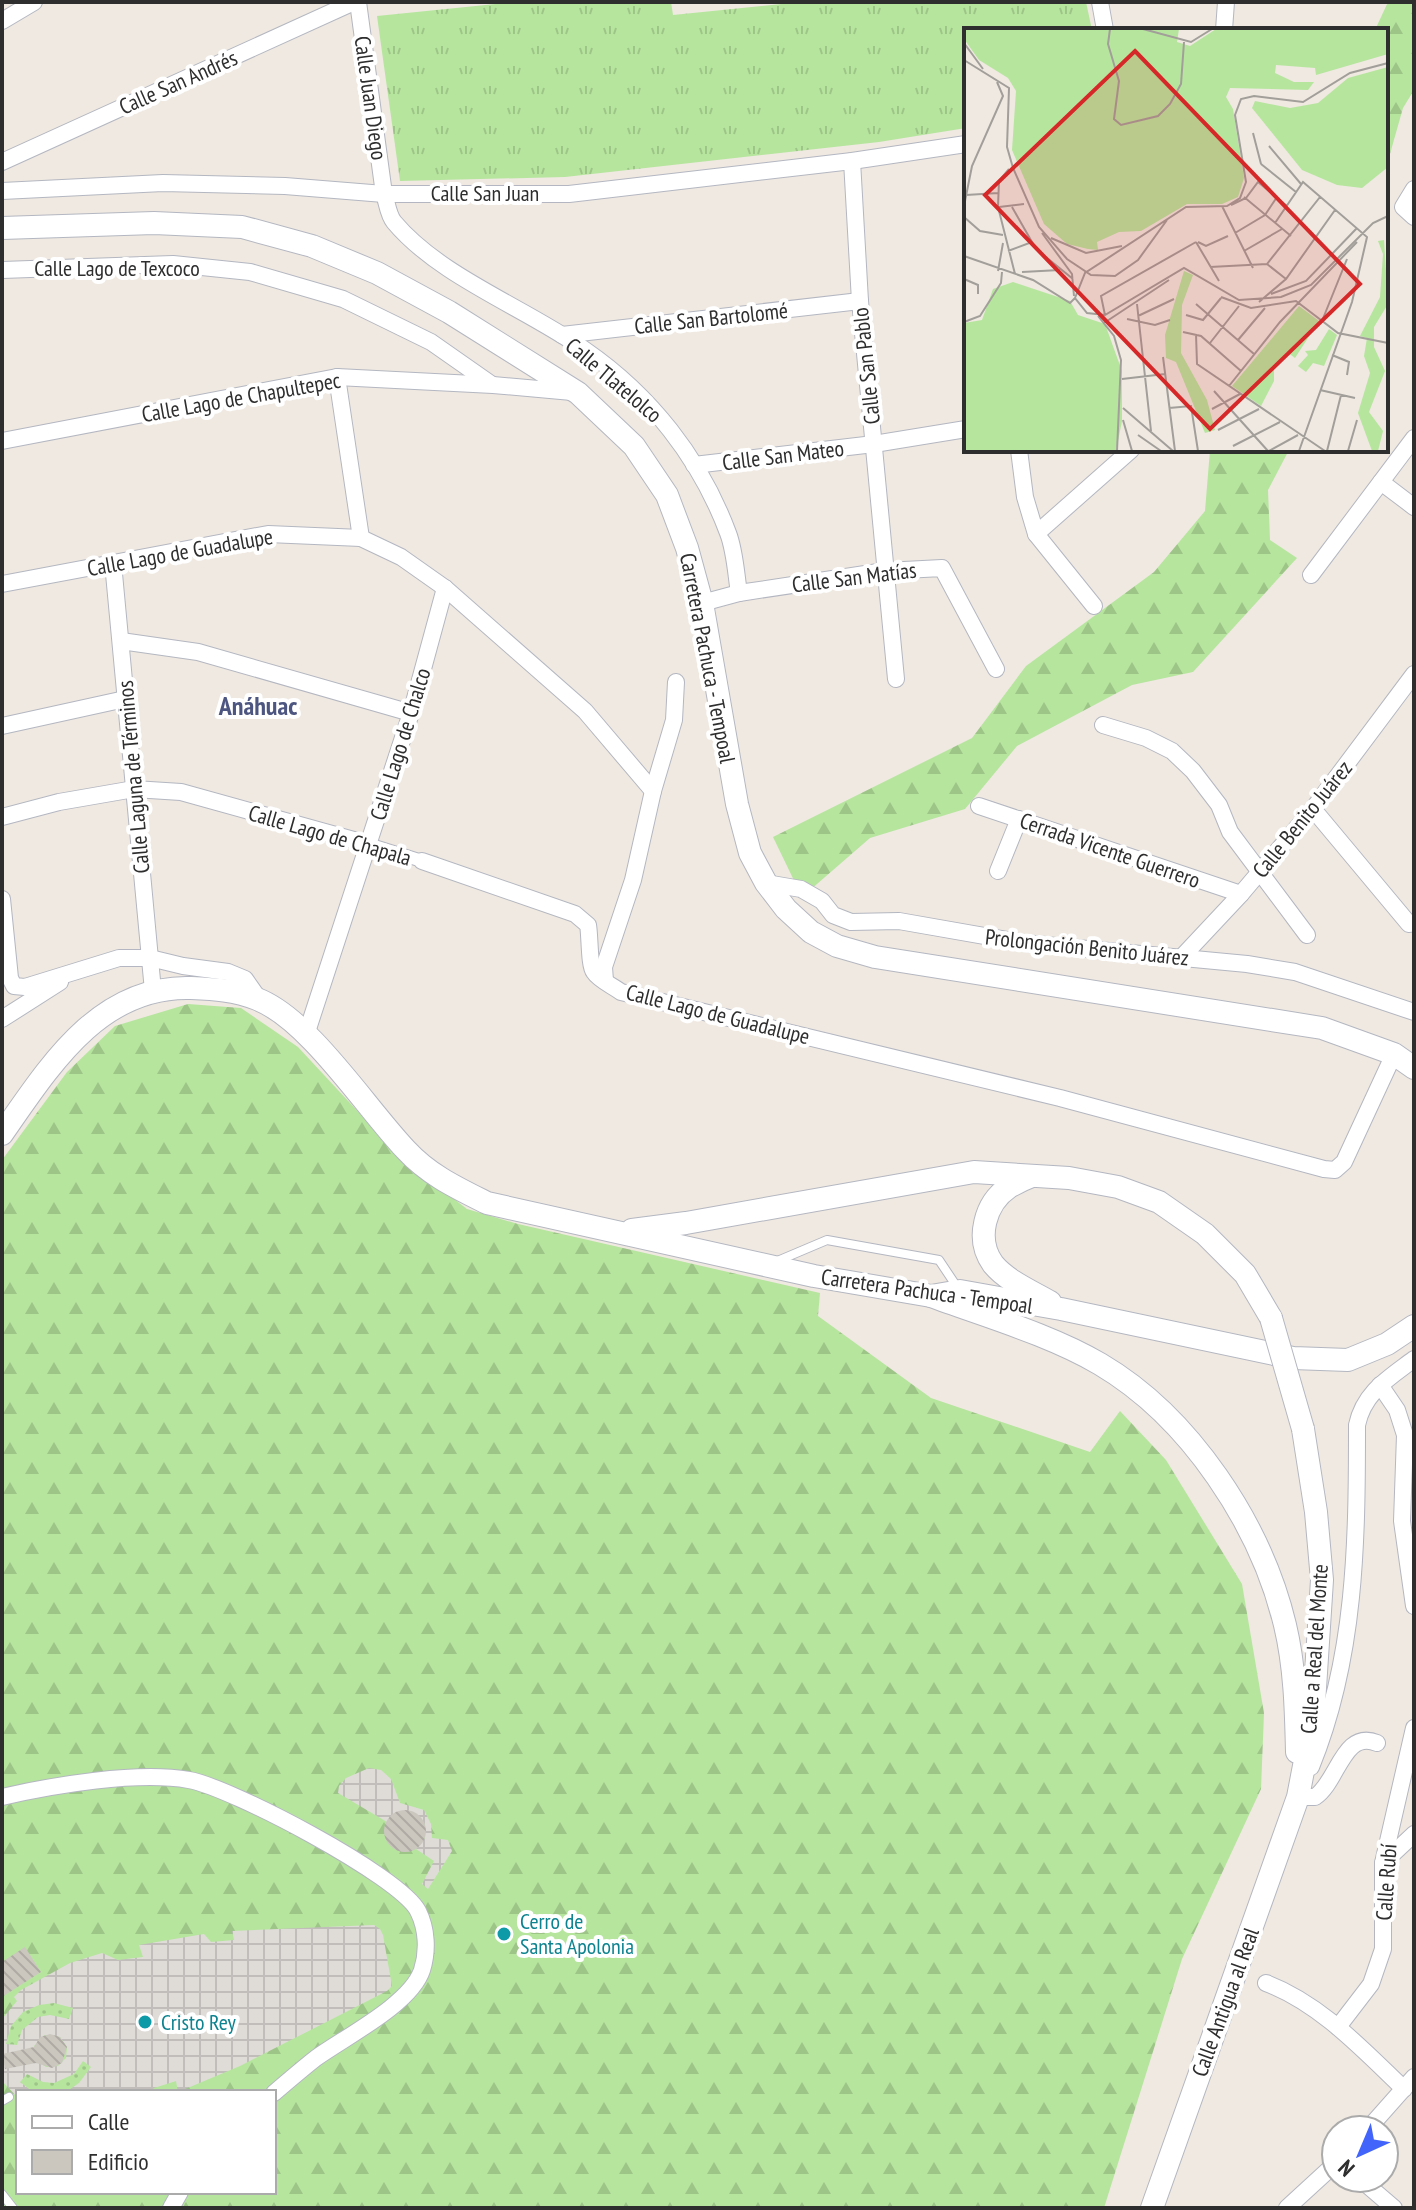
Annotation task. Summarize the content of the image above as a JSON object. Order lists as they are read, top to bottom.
{
  "streets": {
    "main road": ["Carretera Pachuca - Tempoal", "Calle a Real del Monte", "Calle Antigua al Real"],
    "street": [
      "Calle San Andrés",
      "Calle Juan Diego",
      "Calle San Juan",
      "Calle Lago de Texcoco",
      "Calle San Bartolomé",
      "Calle San Pablo",
      "Calle Tlatelolco",
      "Calle Lago de Chapultepec",
      "Calle San Mateo",
      "Calle Lago de Guadalupe",
      "Calle San Matías",
      "Calle Lago de Chalco",
      "Calle Laguna de Términos",
      "Calle Benito Juárez",
      "Calle Lago de Chapala",
      "Cerrada Vicente Guerrero",
      "Prolongación Benito Juárez",
      "Calle Rubí"
    ]
  },
  "crossings": [
    ["Calle San Andrés", "Calle Juan Diego"],
    ["Calle Juan Diego", "Calle San Juan"],
    ["Calle Juan Diego", "Calle Tlatelolco"],
    ["Calle San Juan", "Calle San Pablo"],
    ["Calle San Juan", "Calle Tlatelolco"],
    ["Calle Lago de Texcoco", "Calle Lago de Chapultepec"],
    ["Calle San Bartolomé", "Calle San Pablo"],
    ["Calle San Bartolomé", "Calle Tlatelolco"],
    ["Calle San Pablo", "Calle San Mateo"],
    ["Calle San Pablo", "Calle San Matías"],
    ["Calle Tlatelolco", "Calle San Mateo"],
    ["Calle Tlatelolco", "Calle San Matías"],
    ["Calle Lago de Chapultepec", "Carretera Pachuca - Tempoal"],
    ["Calle Lago de Guadalupe", "Carretera Pachuca - Tempoal"],
    ["Calle Lago de Guadalupe", "Calle Lago de Chalco"],
    ["Calle Lago de Guadalupe", "Calle Laguna de Términos"],
    ["Calle Lago de Guadalupe", "Calle Lago de Chapala"],
    ["Calle San Matías", "Carretera Pachuca - Tempoal"],
    ["Carretera Pachuca - Tempoal", "Calle Lago de Chalco"],
    ["Carretera Pachuca - Tempoal", "Calle Laguna de Términos"],
    ["Carretera Pachuca - Tempoal", "Prolongación Benito Juárez"],
    ["Carretera Pachuca - Tempoal", "Calle a Real del Monte"],
    ["Calle Lago de Chalco", "Calle Lago de Chapala"],
    ["Calle Laguna de Términos", "Calle Lago de Chapala"],
    ["Calle Benito Juárez", "Cerrada Vicente Guerrero"],
    ["Calle Benito Juárez", "Prolongación Benito Juárez"],
    ["Calle a Real del Monte", "Calle Antigua al Real"]
  ],
  "districts": ["Anáhuac"],
  "places": ["Cerro de Santa Apolonia", "Cristo Rey"],
  "legend": ["Calle", "Edificio"],
  "north": "bottom left"
}
